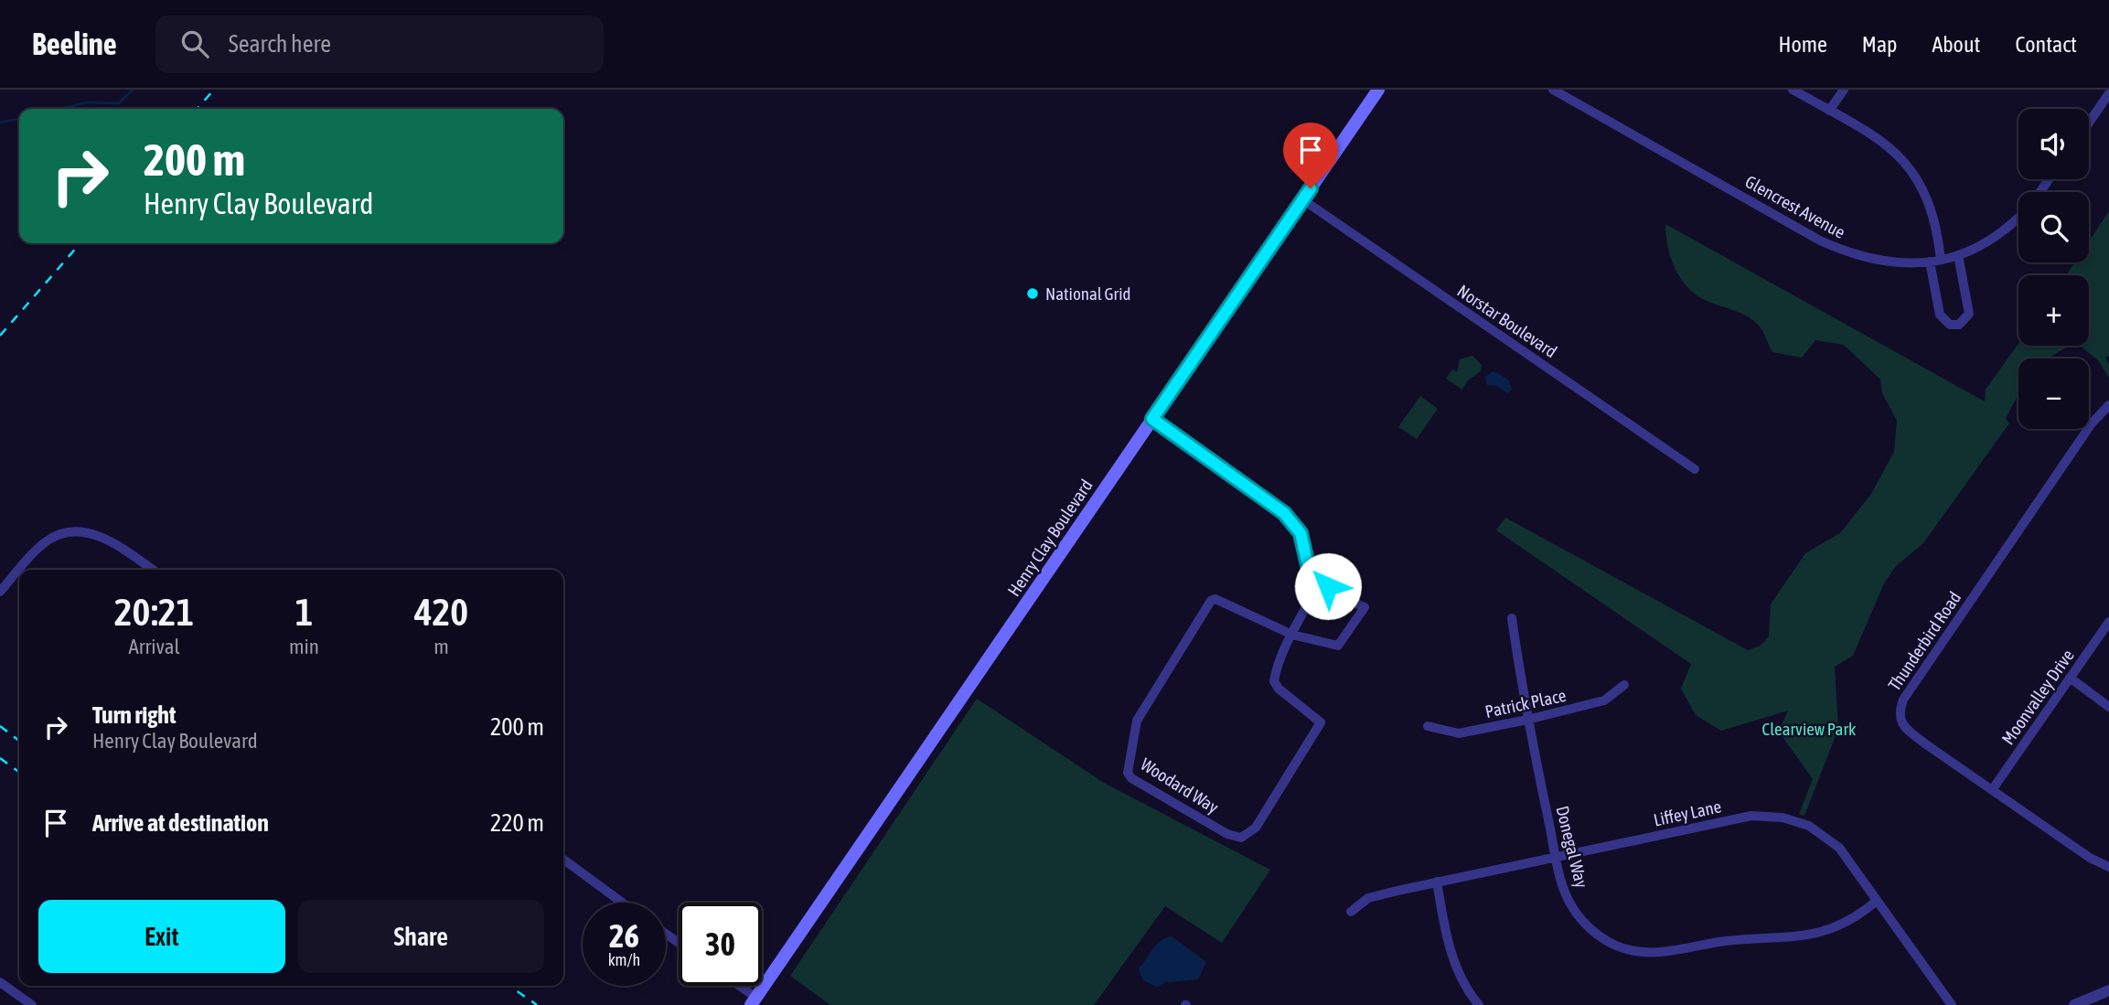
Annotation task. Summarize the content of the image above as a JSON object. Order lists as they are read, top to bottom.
{
  "streets": {
    "main road": ["Henry Clay Boulevard"],
    "street": [
      "Glencrest Avenue",
      "Norstar Boulevard",
      "Thunderbird Road",
      "Moonvalley Drive",
      "Patrick Place",
      "Woodard Way",
      "Liffey Lane",
      "Donegal Way"
    ]
  },
  "crossings": [
    ["Norstar Boulevard", "Henry Clay Boulevard"],
    ["Thunderbird Road", "Moonvalley Drive"],
    ["Patrick Place", "Donegal Way"],
    ["Liffey Lane", "Donegal Way"]
  ],
  "parks": ["Clearview Park"],
  "places": ["National Grid"],
  "page": {
    "header": "Beeline",
    "search": "Search here",
    "nav": [
      "Home",
      "Map",
      "About",
      "Contact"
    ],
    "map_buttons": ["+", "−"],
    "turn": ["200 m", "Henry Clay Boulevard"],
    "eta": [
      "20:21",
      "Arrival",
      "1",
      "min",
      "420",
      "m"
    ],
    "list": [
      {
        "name": "Turn right",
        "note": "Henry Clay Boulevard",
        "value": "200 m"
      },
      {
        "name": "Arrive at destination",
        "value": "220 m"
      }
    ],
    "buttons": ["Exit", "Share"],
    "speed": "26 km/h",
    "limit": "30"
  }
}
